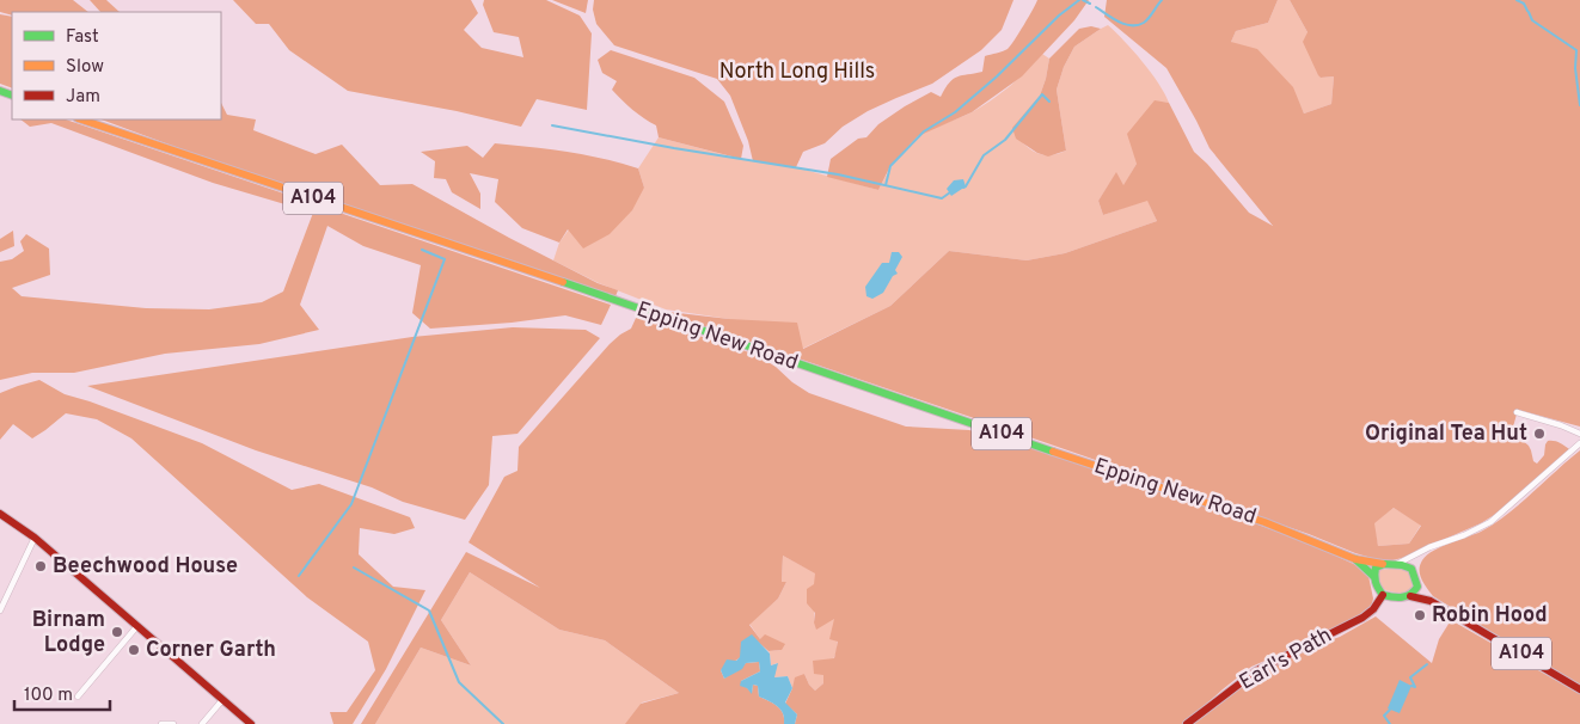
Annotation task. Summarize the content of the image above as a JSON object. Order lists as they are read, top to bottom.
{
  "streets": {
    "main road": ["A104", "Epping New Road", "Earl's Path"]
  },
  "crossings": [
    ["A104", "Epping New Road"],
    ["A104", "Earl's Path"],
    ["Epping New Road", "Earl's Path"]
  ],
  "parks": ["North Long Hills"],
  "places": [
    "Original Tea Hut",
    "Beechwood House",
    "Robin Hood",
    "Birnam Lodge",
    "Corner Garth"
  ],
  "legend": ["Fast", "Slow", "Jam"],
  "scale_bar": "100 m"
}
